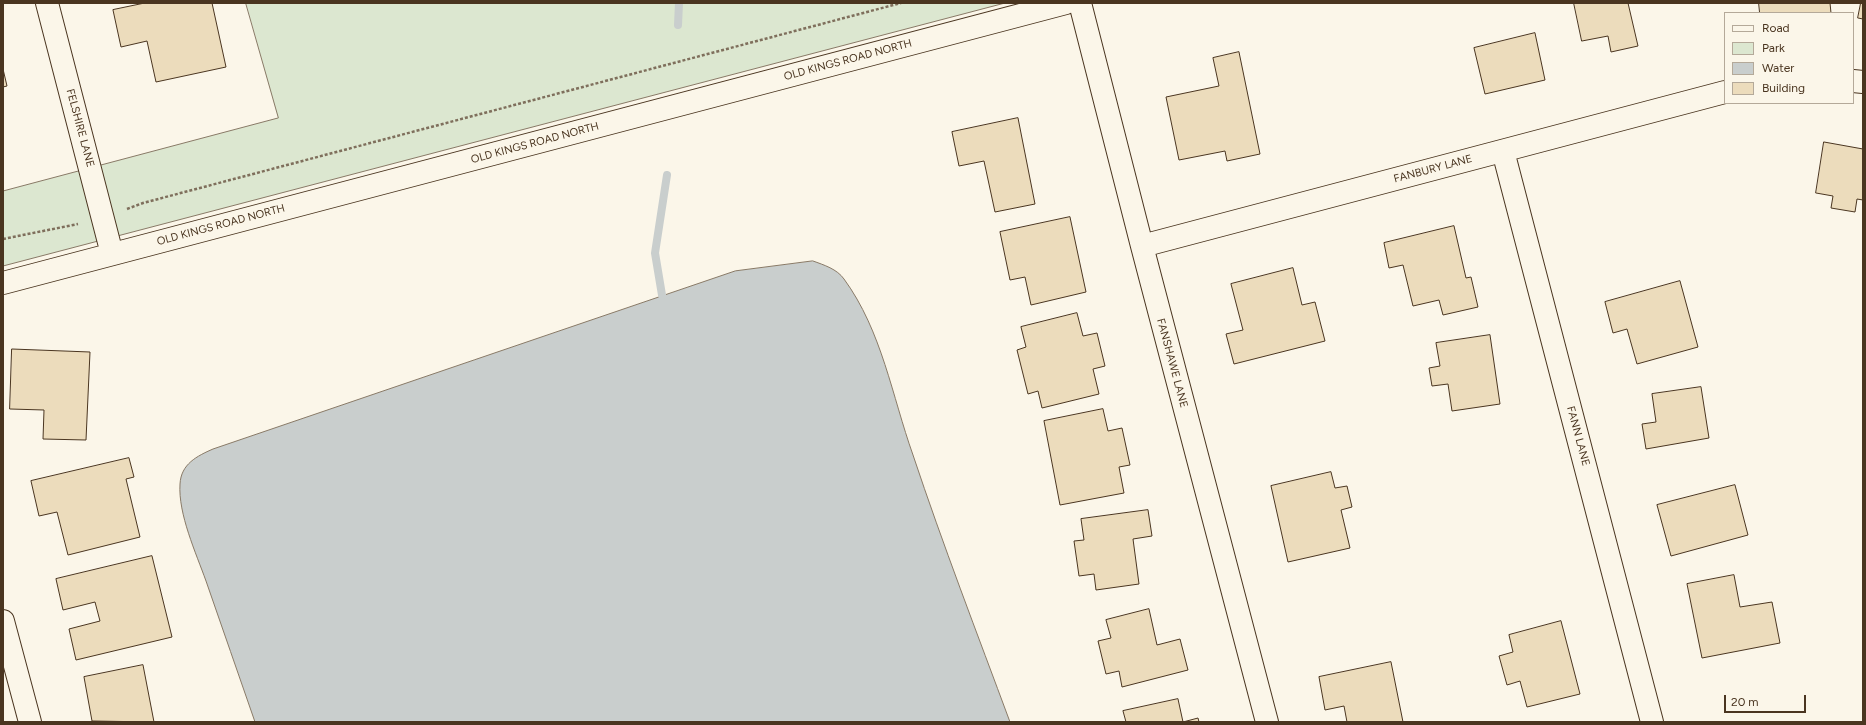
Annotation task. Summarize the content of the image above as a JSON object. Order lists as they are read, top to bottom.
{
  "streets": {
    "street": [
      "OLD KINGS ROAD NORTH",
      "FELSHIRE LANE",
      "FANBURY LANE",
      "FANSHAWE LANE",
      "FANN LANE"
    ]
  },
  "crossings": [
    ["OLD KINGS ROAD NORTH", "FELSHIRE LANE"],
    ["FANBURY LANE", "FANSHAWE LANE"],
    ["FANBURY LANE", "FANN LANE"]
  ],
  "legend": [
    "Road",
    "Park",
    "Water",
    "Building"
  ],
  "scale_bar": "20 m"
}
